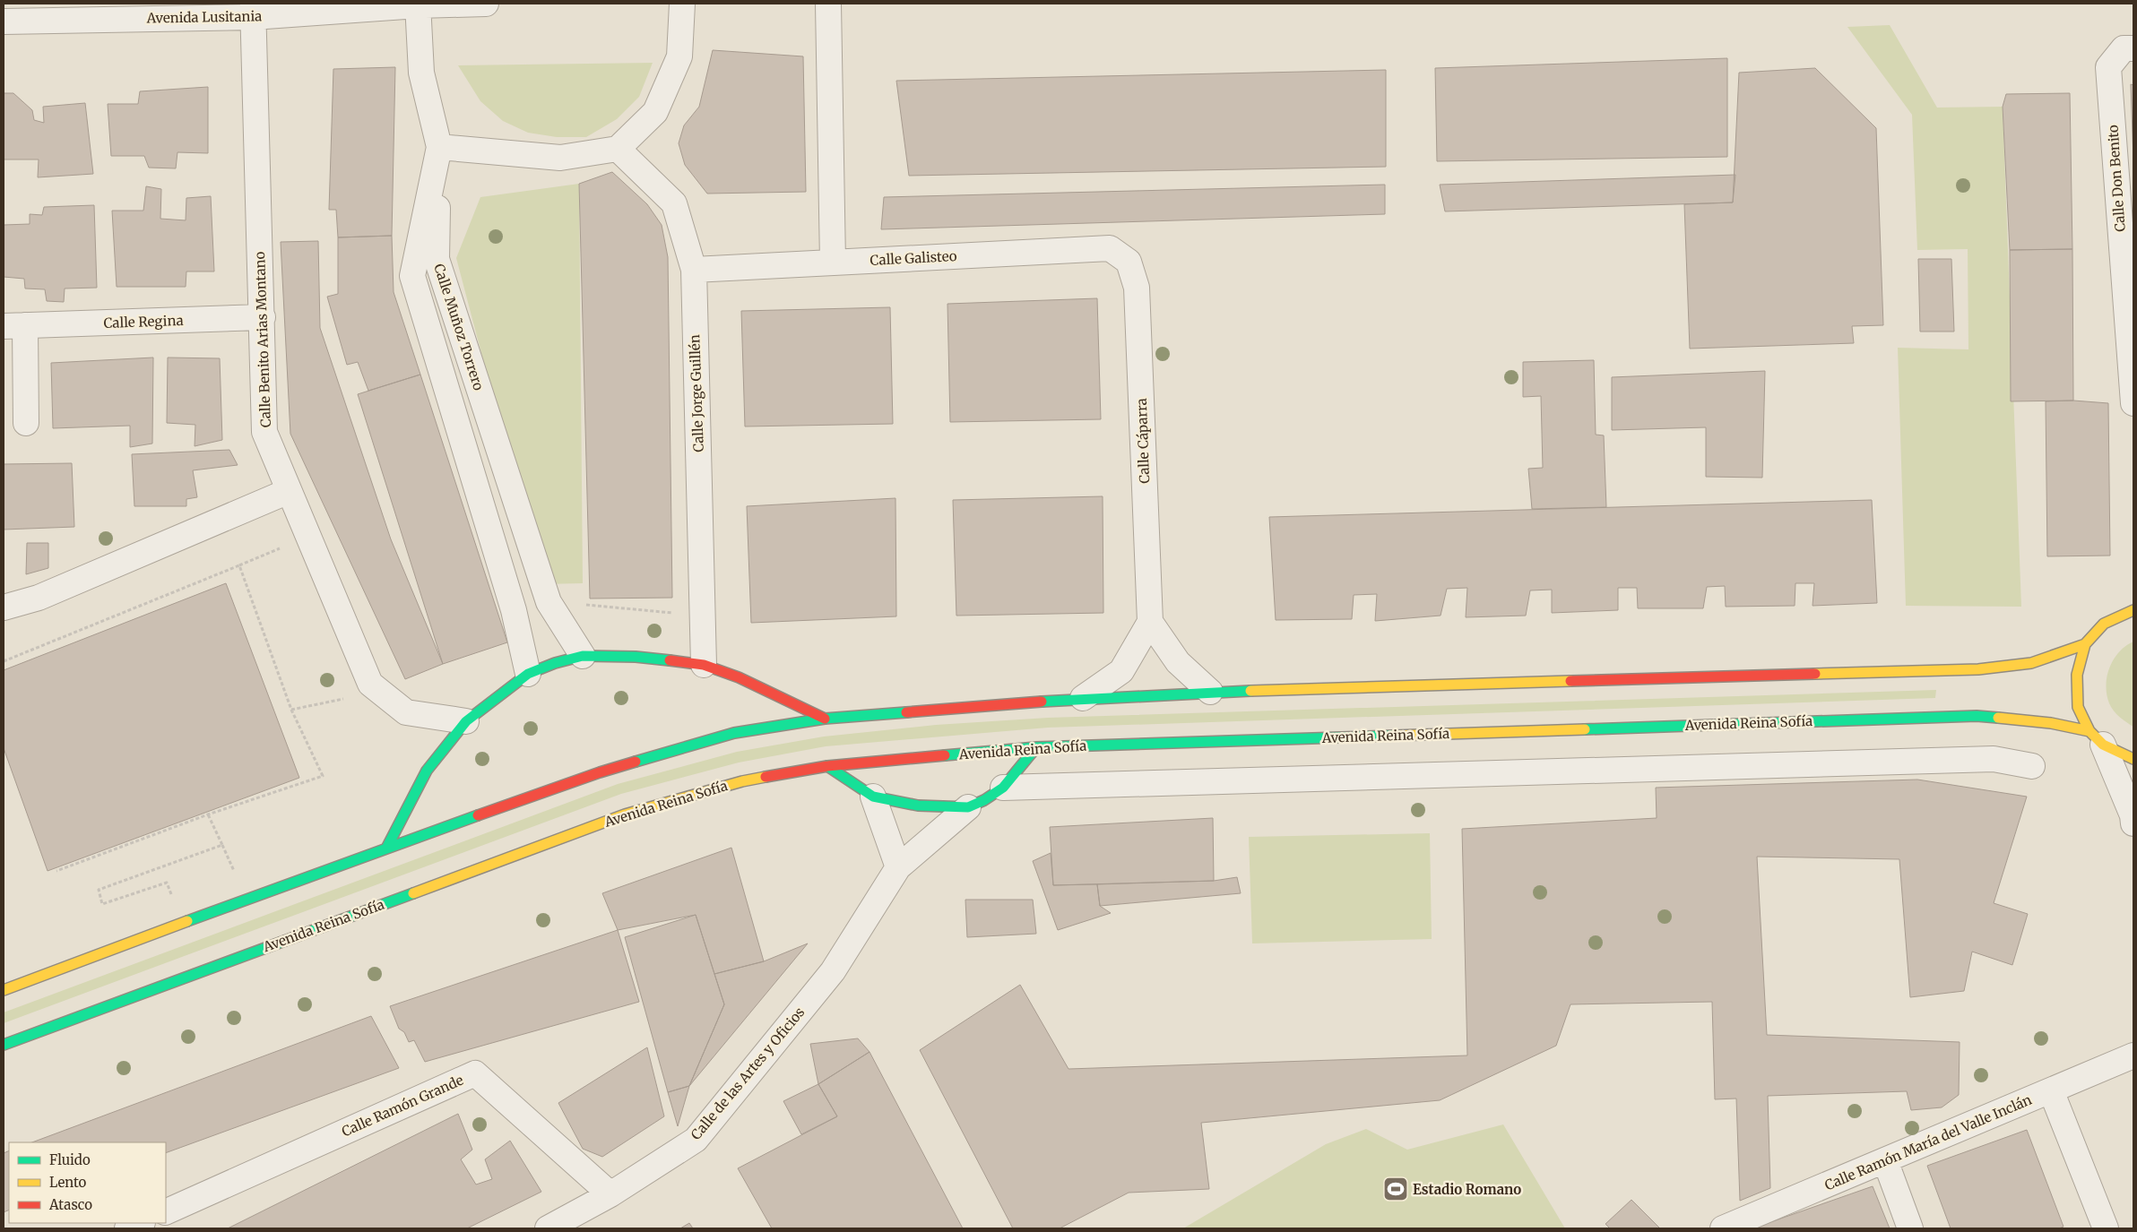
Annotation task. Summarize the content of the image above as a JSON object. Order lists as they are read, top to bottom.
{
  "streets": {
    "highway": ["Avenida Reina Sofía"],
    "street": [
      "Avenida Lusitania",
      "Calle Don Benito",
      "Calle Galisteo",
      "Calle Regina",
      "Calle Muñoz Torrero",
      "Calle Benito Arias Montano",
      "Calle Jorge Guillén",
      "Calle Cáparra",
      "Calle de las Artes y Oficios",
      "Calle Ramón Grande",
      "Calle Ramón María del Valle Inclán"
    ]
  },
  "crossings": [
    ["Avenida Lusitania", "Calle Benito Arias Montano"],
    ["Calle Galisteo", "Calle Jorge Guillén"],
    ["Calle Galisteo", "Calle Cáparra"],
    ["Calle Regina", "Calle Benito Arias Montano"],
    ["Calle de las Artes y Oficios", "Calle Ramón Grande"]
  ],
  "places": {
    "sports": ["Estadio Romano"]
  },
  "legend": ["Fluido", "Lento", "Atasco"]
}
